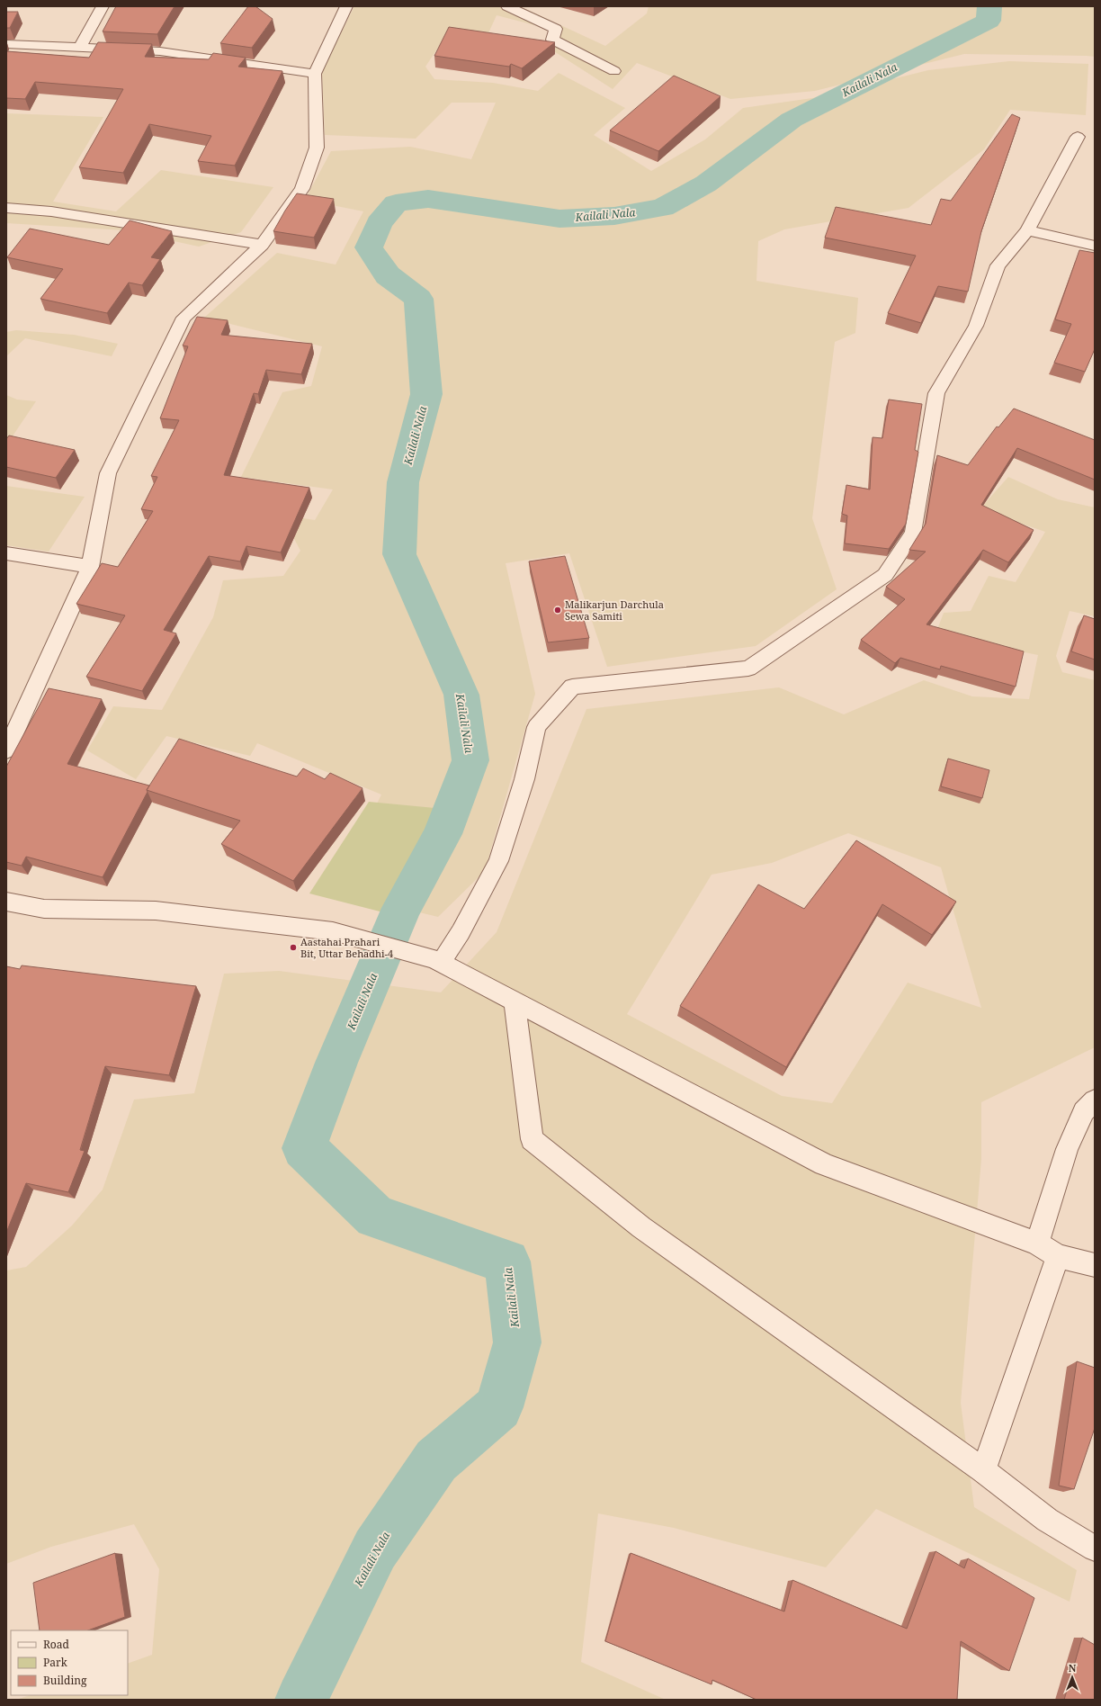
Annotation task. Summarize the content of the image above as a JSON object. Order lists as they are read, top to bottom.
{
  "water": ["Kailali Nala"],
  "places": ["Malikarjun Darchula Sewa Samiti", "Aastahai Prahari Bit, Uttar Behadhi-4"],
  "legend": ["Road", "Park", "Building"],
  "north": "top"
}
